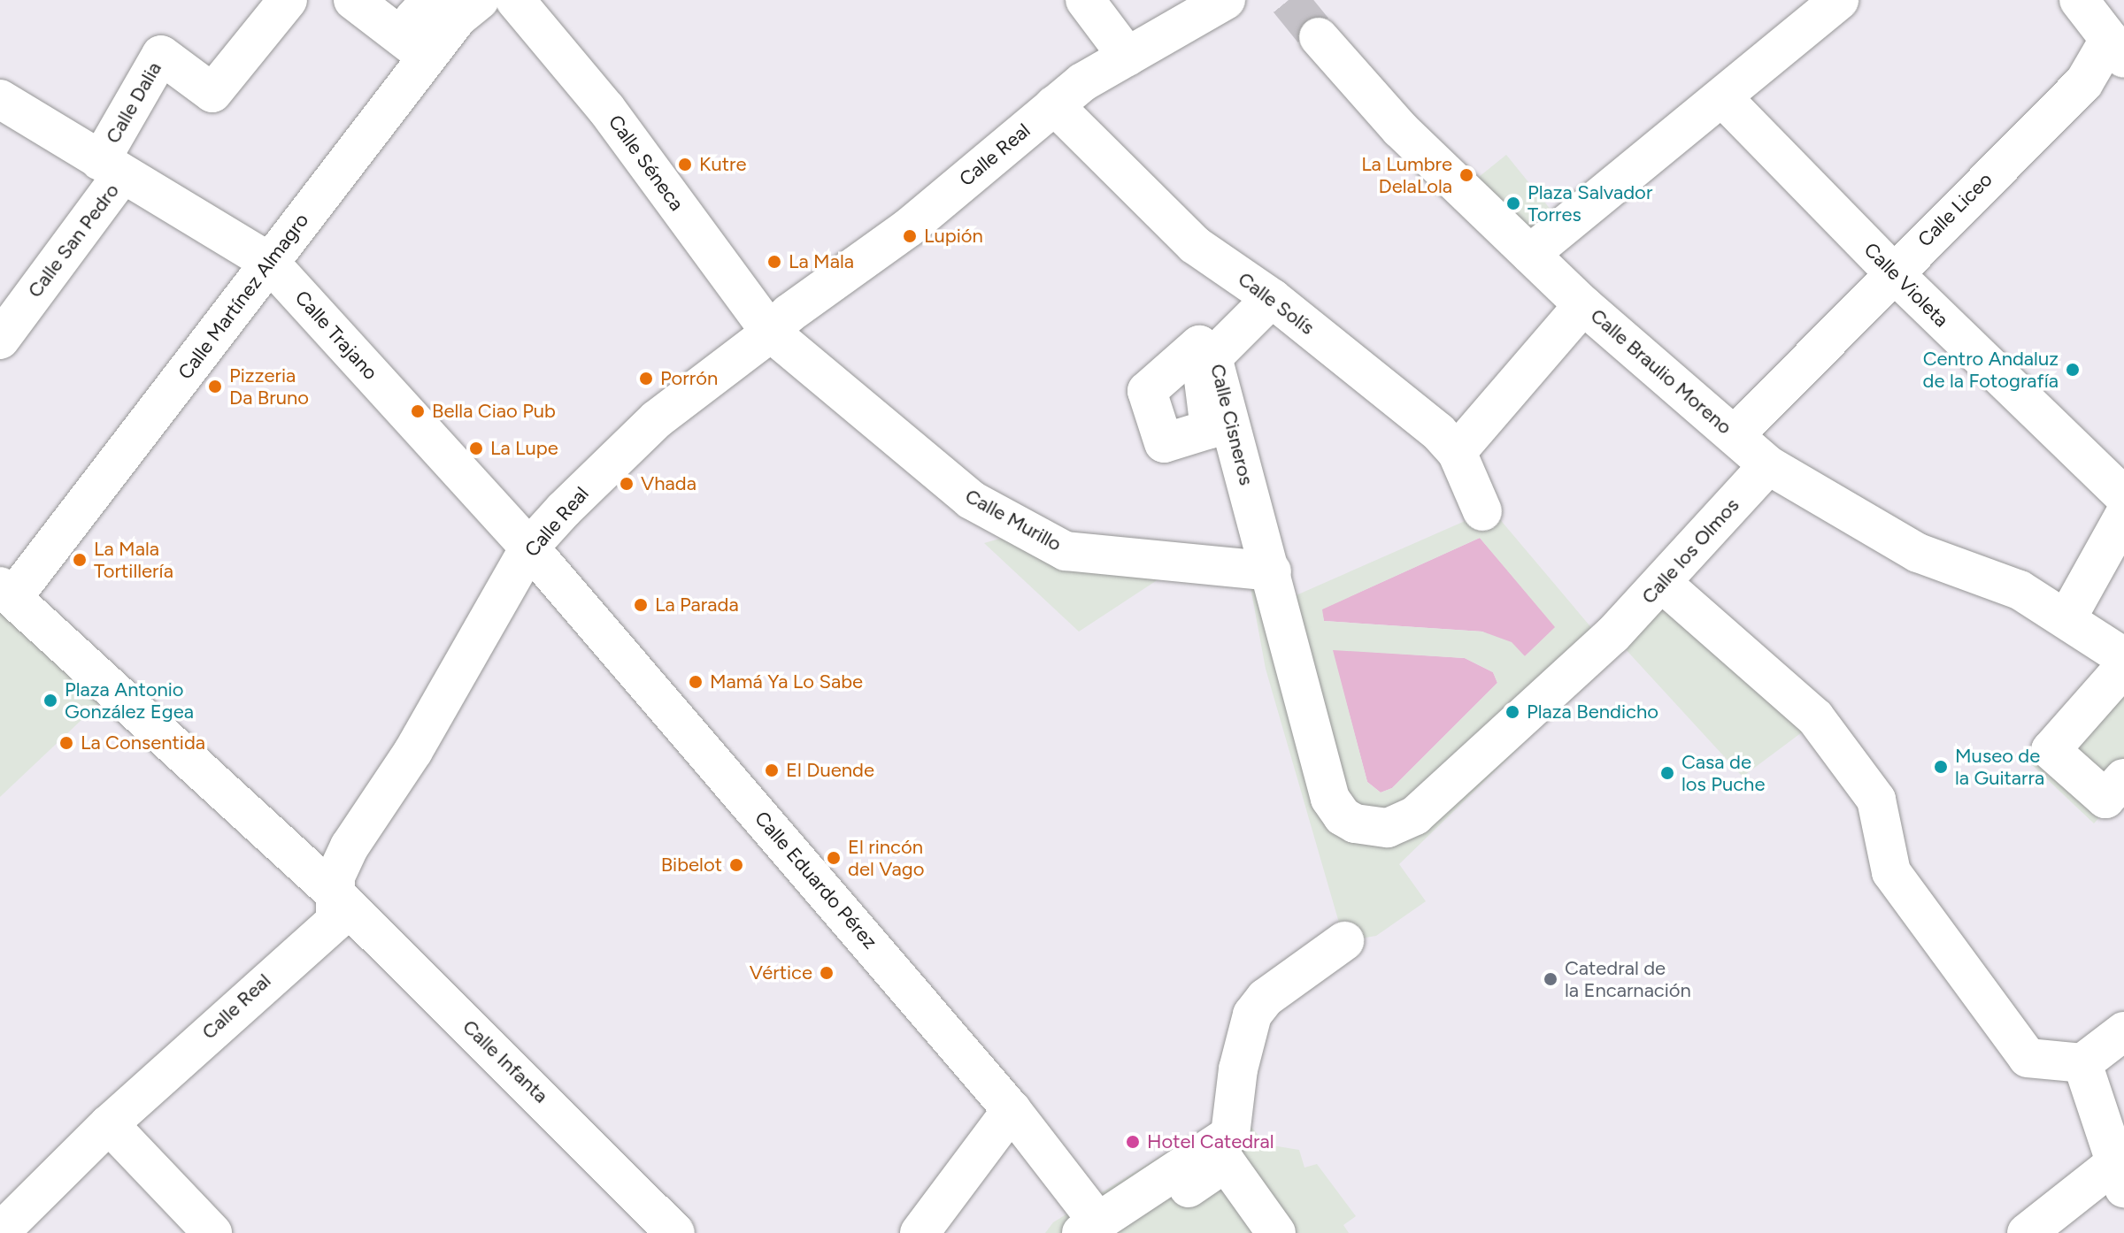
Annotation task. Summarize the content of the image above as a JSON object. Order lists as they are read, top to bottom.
{
  "streets": {
    "street": [
      "Calle Dalia",
      "Calle Real",
      "Calle Séneca",
      "Calle Liceo",
      "Calle San Pedro",
      "Calle Violeta",
      "Calle Martínez Almagro",
      "Calle Solís",
      "Calle Trajano",
      "Calle Braulio Moreno",
      "Calle Cisneros",
      "Calle Murillo",
      "Calle los Olmos",
      "Calle Eduardo Pérez",
      "Calle Infanta"
    ]
  },
  "crossings": [
    ["Calle Dalia", "Calle San Pedro"],
    ["Calle Dalia", "Calle Trajano"],
    ["Calle Real", "Calle Séneca"],
    ["Calle Real", "Calle Solís"],
    ["Calle Real", "Calle Trajano"],
    ["Calle Real", "Calle Murillo"],
    ["Calle Real", "Calle Eduardo Pérez"],
    ["Calle Real", "Calle Infanta"],
    ["Calle Séneca", "Calle Murillo"],
    ["Calle Liceo", "Calle Violeta"],
    ["Calle Liceo", "Calle Braulio Moreno"],
    ["Calle San Pedro", "Calle Trajano"],
    ["Calle Martínez Almagro", "Calle Trajano"],
    ["Calle Martínez Almagro", "Calle Infanta"],
    ["Calle Solís", "Calle Cisneros"],
    ["Calle Trajano", "Calle Eduardo Pérez"],
    ["Calle Braulio Moreno", "Calle los Olmos"],
    ["Calle Cisneros", "Calle Murillo"],
    ["Calle Cisneros", "Calle los Olmos"],
    ["Calle Murillo", "Calle los Olmos"]
  ],
  "places": [
    "Kutre",
    "La Lumbre DelaLola",
    "Plaza Salvador Torres",
    "Lupión",
    "La Mala",
    "Centro Andaluz de la Fotografía",
    "Porrón",
    "Pizzeria Da Bruno",
    "Bella Ciao Pub",
    "La Lupe",
    "Vhada",
    "La Mala Tortillería",
    "La Parada",
    "Mamá Ya Lo Sabe",
    "Plaza Antonio González Egea",
    "Plaza Bendicho",
    "La Consentida",
    "Museo de la Guitarra",
    "El Duende",
    "Casa de los Puche",
    "El rincón del Vago",
    "Bibelot",
    "Vértice",
    "Catedral de la Encarnación",
    "Hotel Catedral"
  ]
}
